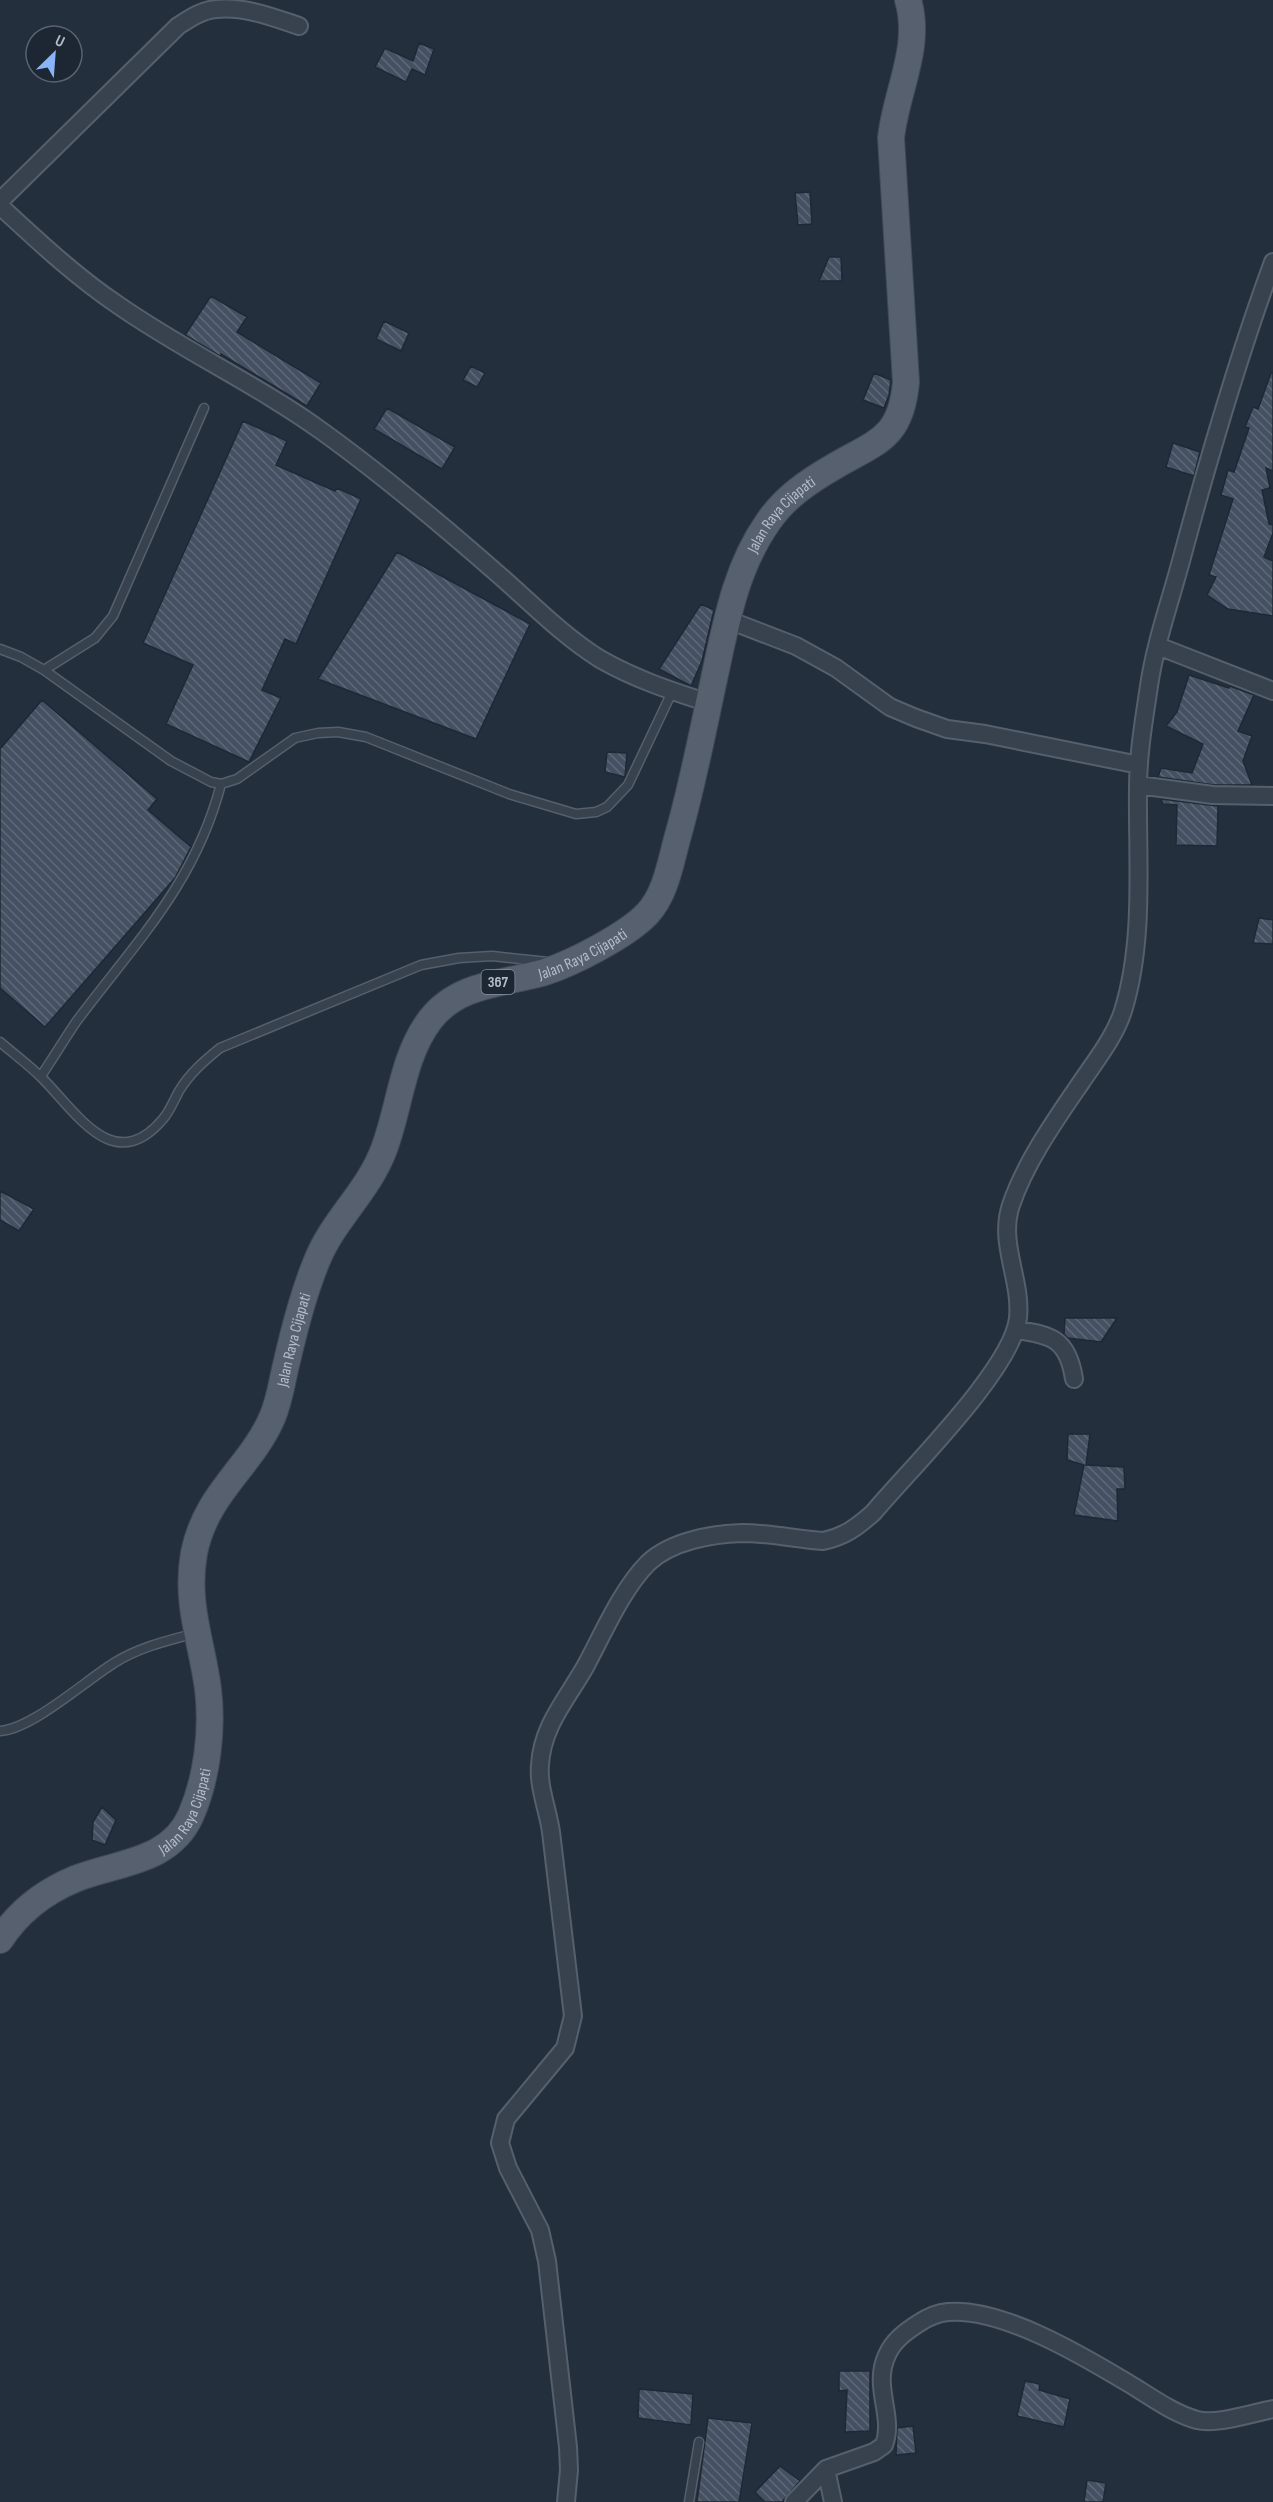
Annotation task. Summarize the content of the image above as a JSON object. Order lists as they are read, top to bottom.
{
  "streets": {
    "main road": ["Jalan Raya Cijapati", "367"]
  },
  "north": "top right"
}
